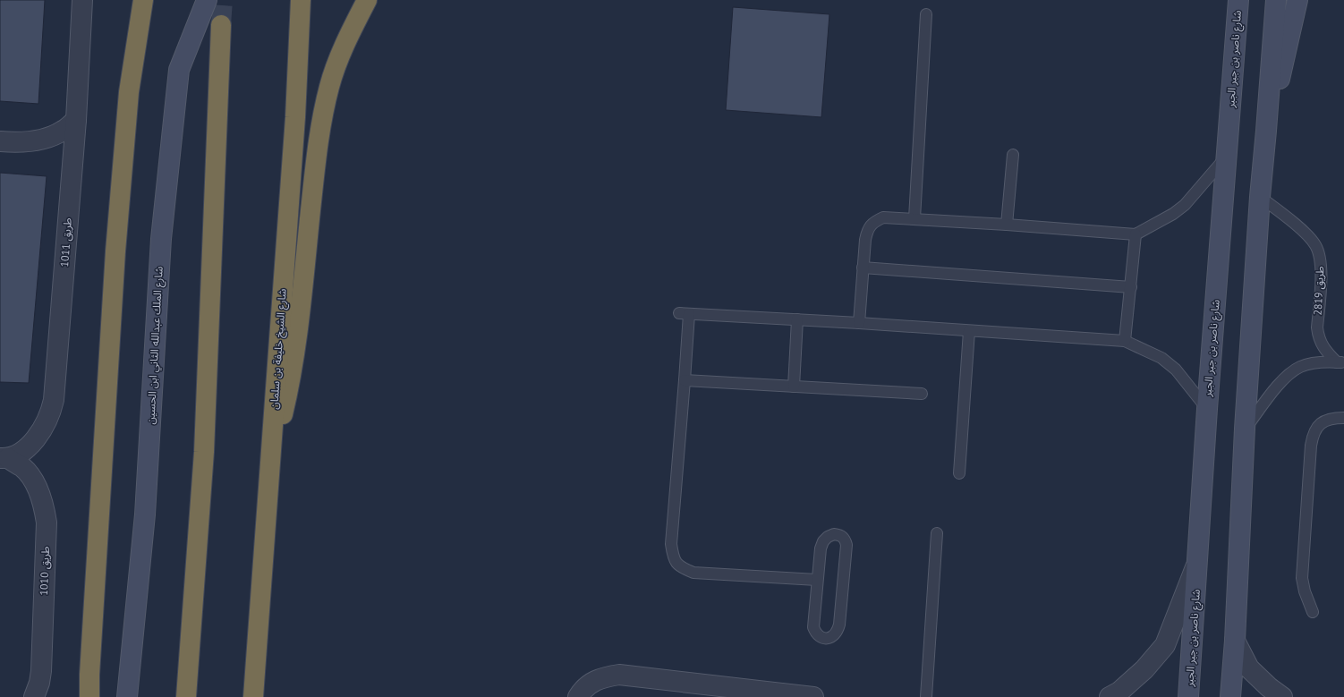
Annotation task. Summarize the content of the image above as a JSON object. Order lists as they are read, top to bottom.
{
  "streets": {
    "highway": ["شارع الشيخ خليفة بن سلمان"],
    "main road": ["شارع ناصر بن جبر الجبر", "شارع الملك عبدالله الثاني ابن الحسين"],
    "street": ["طريق 1011", "طريق 1010"],
    "lane": ["طريق 2819"]
  },
  "crossings": [
    ["طريق 1011", "طريق 1010"]
  ]
}
